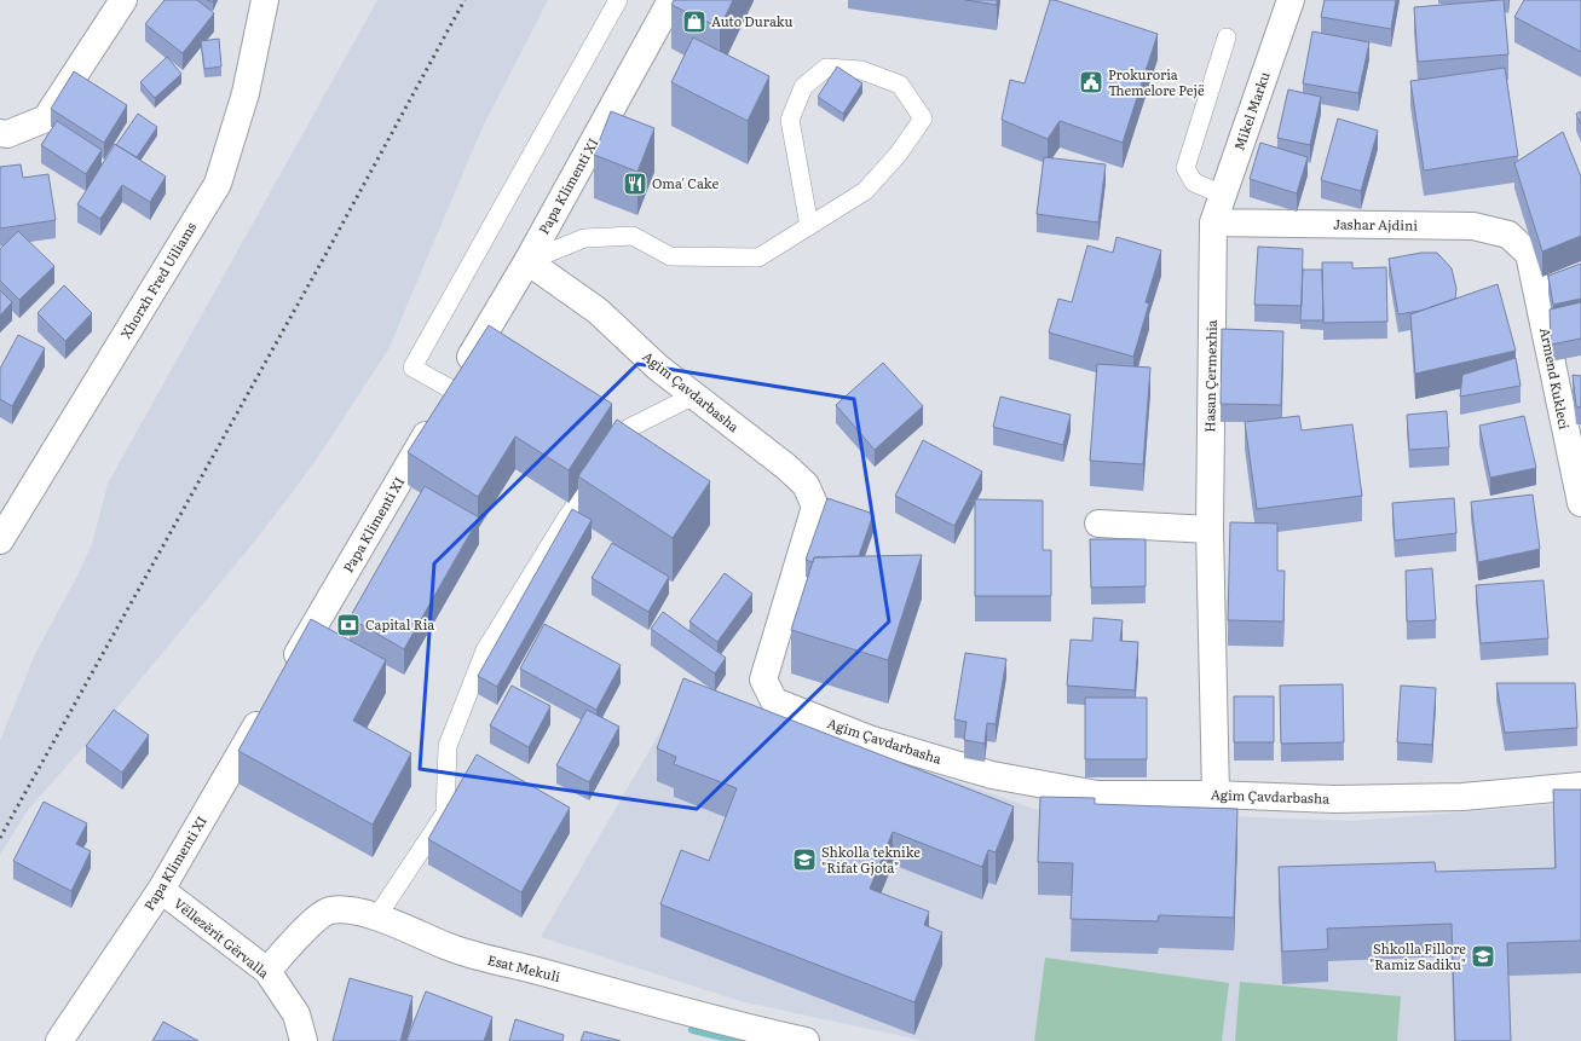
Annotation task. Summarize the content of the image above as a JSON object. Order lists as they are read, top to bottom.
{
  "streets": {
    "street": [
      "Mikel Marku",
      "Papa Klimenti XI",
      "Jashar Ajdini",
      "Xhorxh Fred Uiliams",
      "Hasan Çermexhia",
      "Armend Kukleci",
      "Agim Çavdarbasha",
      "Vëllezërit Gërvalla",
      "Esat Mekuli"
    ]
  },
  "crossings": [
    ["Mikel Marku", "Jashar Ajdini"],
    ["Mikel Marku", "Hasan Çermexhia"],
    ["Papa Klimenti XI", "Agim Çavdarbasha"],
    ["Papa Klimenti XI", "Vëllezërit Gërvalla"],
    ["Jashar Ajdini", "Hasan Çermexhia"],
    ["Jashar Ajdini", "Armend Kukleci"],
    ["Hasan Çermexhia", "Agim Çavdarbasha"],
    ["Vëllezërit Gërvalla", "Esat Mekuli"]
  ],
  "places": {
    "shop": ["Auto Duraku"],
    "public building": ["Prokuroria Themelore Pejë"],
    "restaurant": ["Oma' Cake"],
    "bank": ["Capital Ria"],
    "school or university": ["Shkolla teknike \"Rifat Gjota\"", "Shkolla Fillore \"Ramiz Sadiku\""]
  }
}
